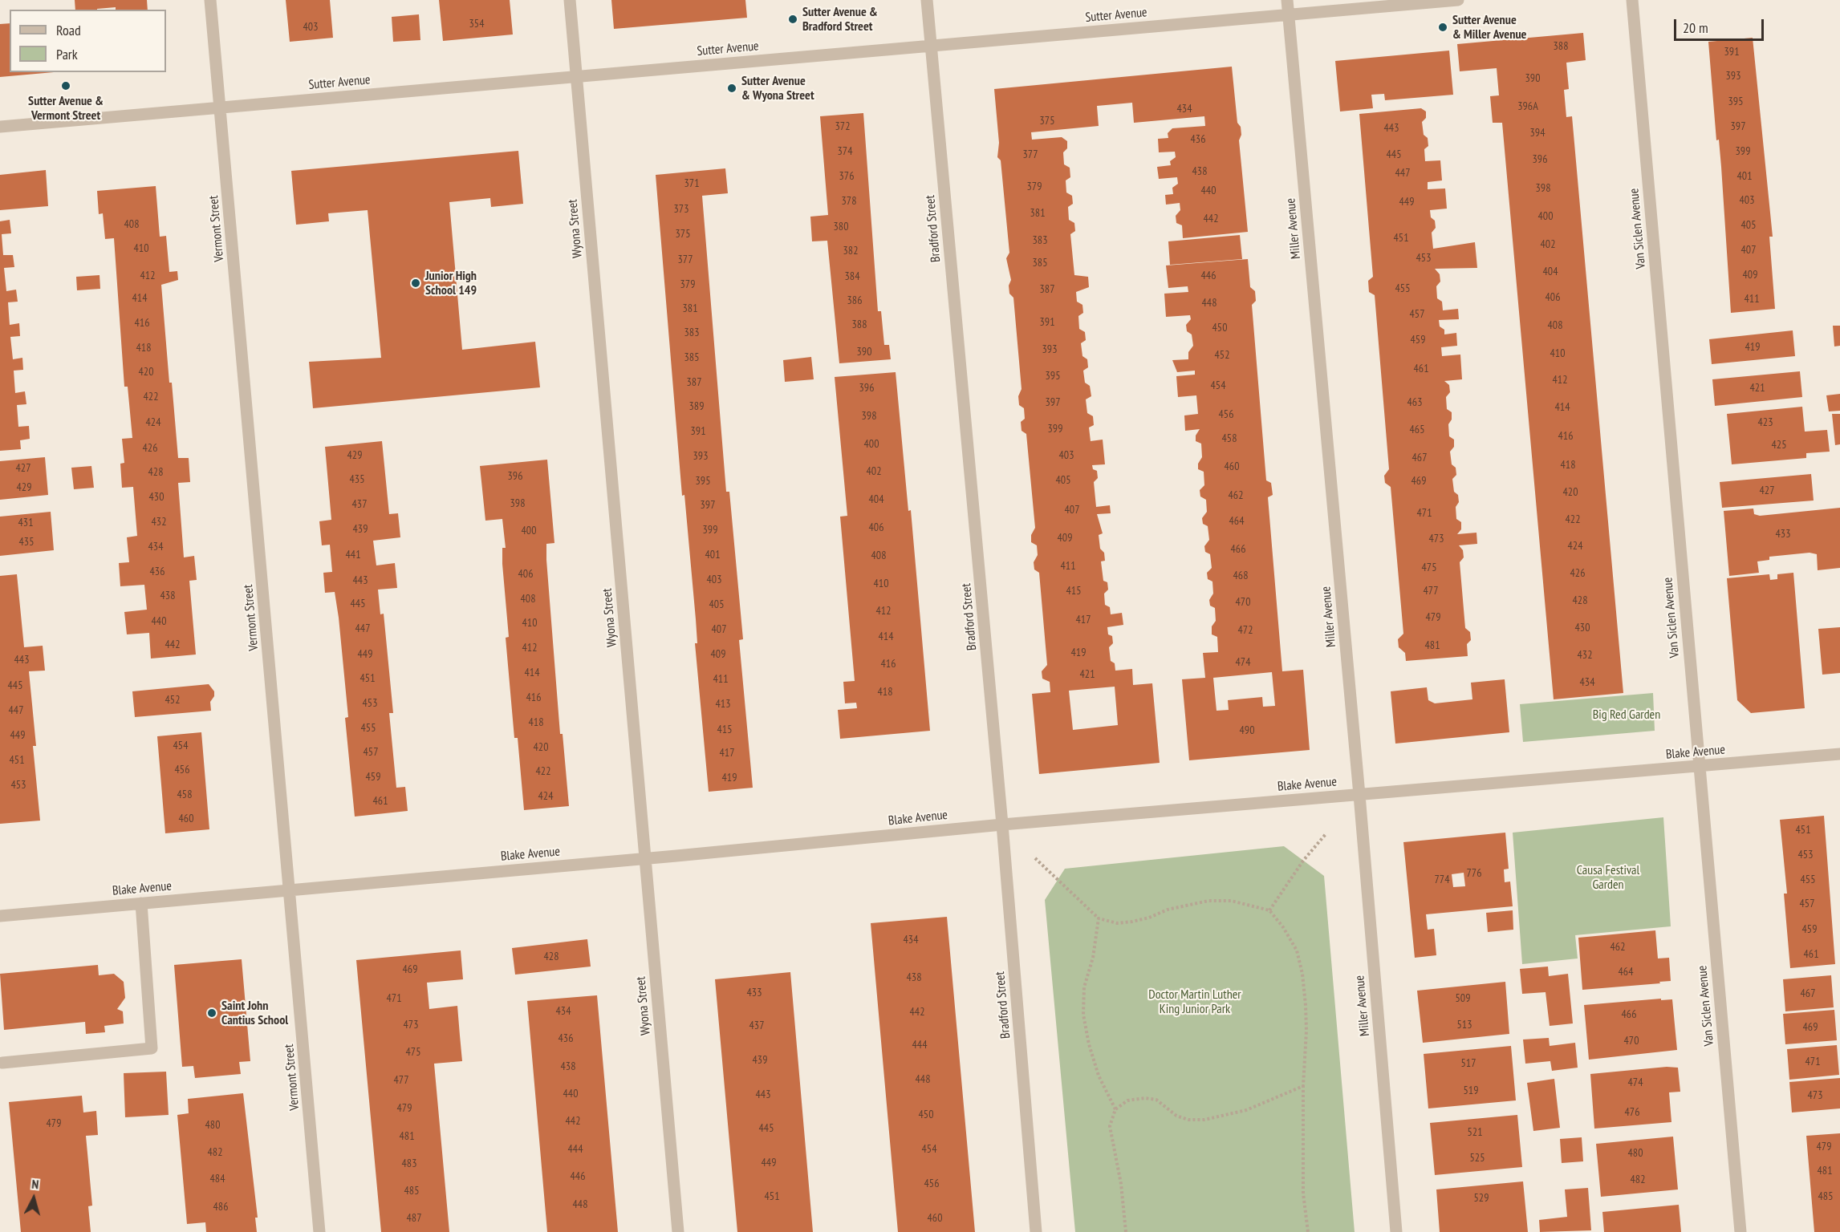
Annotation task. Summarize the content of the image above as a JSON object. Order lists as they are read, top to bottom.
{
  "streets": {
    "street": [
      "Sutter Avenue",
      "Vermont Street",
      "Wyona Street",
      "Bradford Street",
      "Miller Avenue",
      "Van Siclen Avenue",
      "Blake Avenue"
    ]
  },
  "crossings": [
    ["Sutter Avenue", "Vermont Street"],
    ["Sutter Avenue", "Wyona Street"],
    ["Sutter Avenue", "Bradford Street"],
    ["Sutter Avenue", "Miller Avenue"],
    ["Vermont Street", "Blake Avenue"],
    ["Wyona Street", "Blake Avenue"],
    ["Bradford Street", "Blake Avenue"],
    ["Miller Avenue", "Blake Avenue"],
    ["Van Siclen Avenue", "Blake Avenue"]
  ],
  "parks": ["Big Red Garden", "Causa Festival Garden", "Doctor Martin Luther King Junior Park"],
  "places": [
    "Sutter Avenue & Bradford Street",
    "Sutter Avenue & Miller Avenue",
    "Sutter Avenue & Vermont Street",
    "Sutter Avenue & Wyona Street",
    "Junior High School 149",
    "Saint John Cantius School"
  ],
  "house_numbers": [
    "354",
    "403",
    "388",
    "391",
    "393",
    "390",
    "395",
    "396A",
    "434",
    "375",
    "372",
    "397",
    "443",
    "394",
    "436",
    "374",
    "399",
    "377",
    "445",
    "396",
    "438",
    "447",
    "376",
    "401",
    "371",
    "379",
    "398",
    "440",
    "403",
    "378",
    "449",
    "373",
    "381",
    "400",
    "442",
    "408",
    "405",
    "380",
    "375",
    "451",
    "383",
    "402",
    "410",
    "407",
    "382",
    "453",
    "377",
    "385",
    "404",
    "409",
    "412",
    "446",
    "384",
    "379",
    "455",
    "387",
    "406",
    "414",
    "411",
    "386",
    "448",
    "381",
    "457",
    "391",
    "416",
    "388",
    "408",
    "450",
    "383",
    "459",
    "419",
    "418",
    "393",
    "390",
    "410",
    "452",
    "385",
    "461",
    "420",
    "395",
    "412",
    "387",
    "454",
    "396",
    "421",
    "422",
    "397",
    "463",
    "389",
    "414",
    "456",
    "398",
    "424",
    "423",
    "399",
    "465",
    "391",
    "416",
    "458",
    "400",
    "425",
    "426",
    "429",
    "403",
    "393",
    "467",
    "418",
    "460",
    "427",
    "402",
    "428",
    "396",
    "435",
    "405",
    "395",
    "469",
    "429",
    "427",
    "420",
    "462",
    "430",
    "404",
    "398",
    "437",
    "397",
    "407",
    "471",
    "422",
    "464",
    "432",
    "431",
    "406",
    "439",
    "399",
    "400",
    "433",
    "409",
    "473",
    "435",
    "424",
    "434",
    "466",
    "441",
    "401",
    "408",
    "411",
    "475",
    "436",
    "426",
    "406",
    "468",
    "403",
    "443",
    "410",
    "415",
    "477",
    "438",
    "408",
    "428",
    "470",
    "445",
    "405",
    "412",
    "479",
    "417",
    "440",
    "410",
    "430",
    "447",
    "407",
    "472",
    "414",
    "442",
    "481",
    "412",
    "419",
    "449",
    "409",
    "432",
    "443",
    "474",
    "416",
    "414",
    "421",
    "451",
    "411",
    "434",
    "445",
    "418",
    "416",
    "452",
    "453",
    "413",
    "447",
    "418",
    "455",
    "415",
    "490",
    "449",
    "454",
    "420",
    "457",
    "417",
    "451",
    "456",
    "422",
    "459",
    "419",
    "453",
    "458",
    "424",
    "461",
    "460",
    "451",
    "453",
    "776",
    "774",
    "455",
    "457",
    "459",
    "434",
    "462",
    "461",
    "428",
    "469",
    "464",
    "438",
    "433",
    "467",
    "471",
    "509",
    "434",
    "442",
    "466",
    "473",
    "513",
    "437",
    "469",
    "436",
    "470",
    "444",
    "475",
    "439",
    "471",
    "517",
    "438",
    "448",
    "477",
    "474",
    "519",
    "440",
    "443",
    "473",
    "479",
    "476",
    "450",
    "442",
    "479",
    "480",
    "445",
    "521",
    "481",
    "479",
    "444",
    "454",
    "482",
    "480",
    "525",
    "449",
    "483",
    "481",
    "446",
    "484",
    "482",
    "456",
    "485",
    "451",
    "485",
    "529",
    "448",
    "486",
    "487",
    "460"
  ],
  "legend": ["Road", "Park"],
  "scale_bar": "20 m",
  "north": "top"
}
